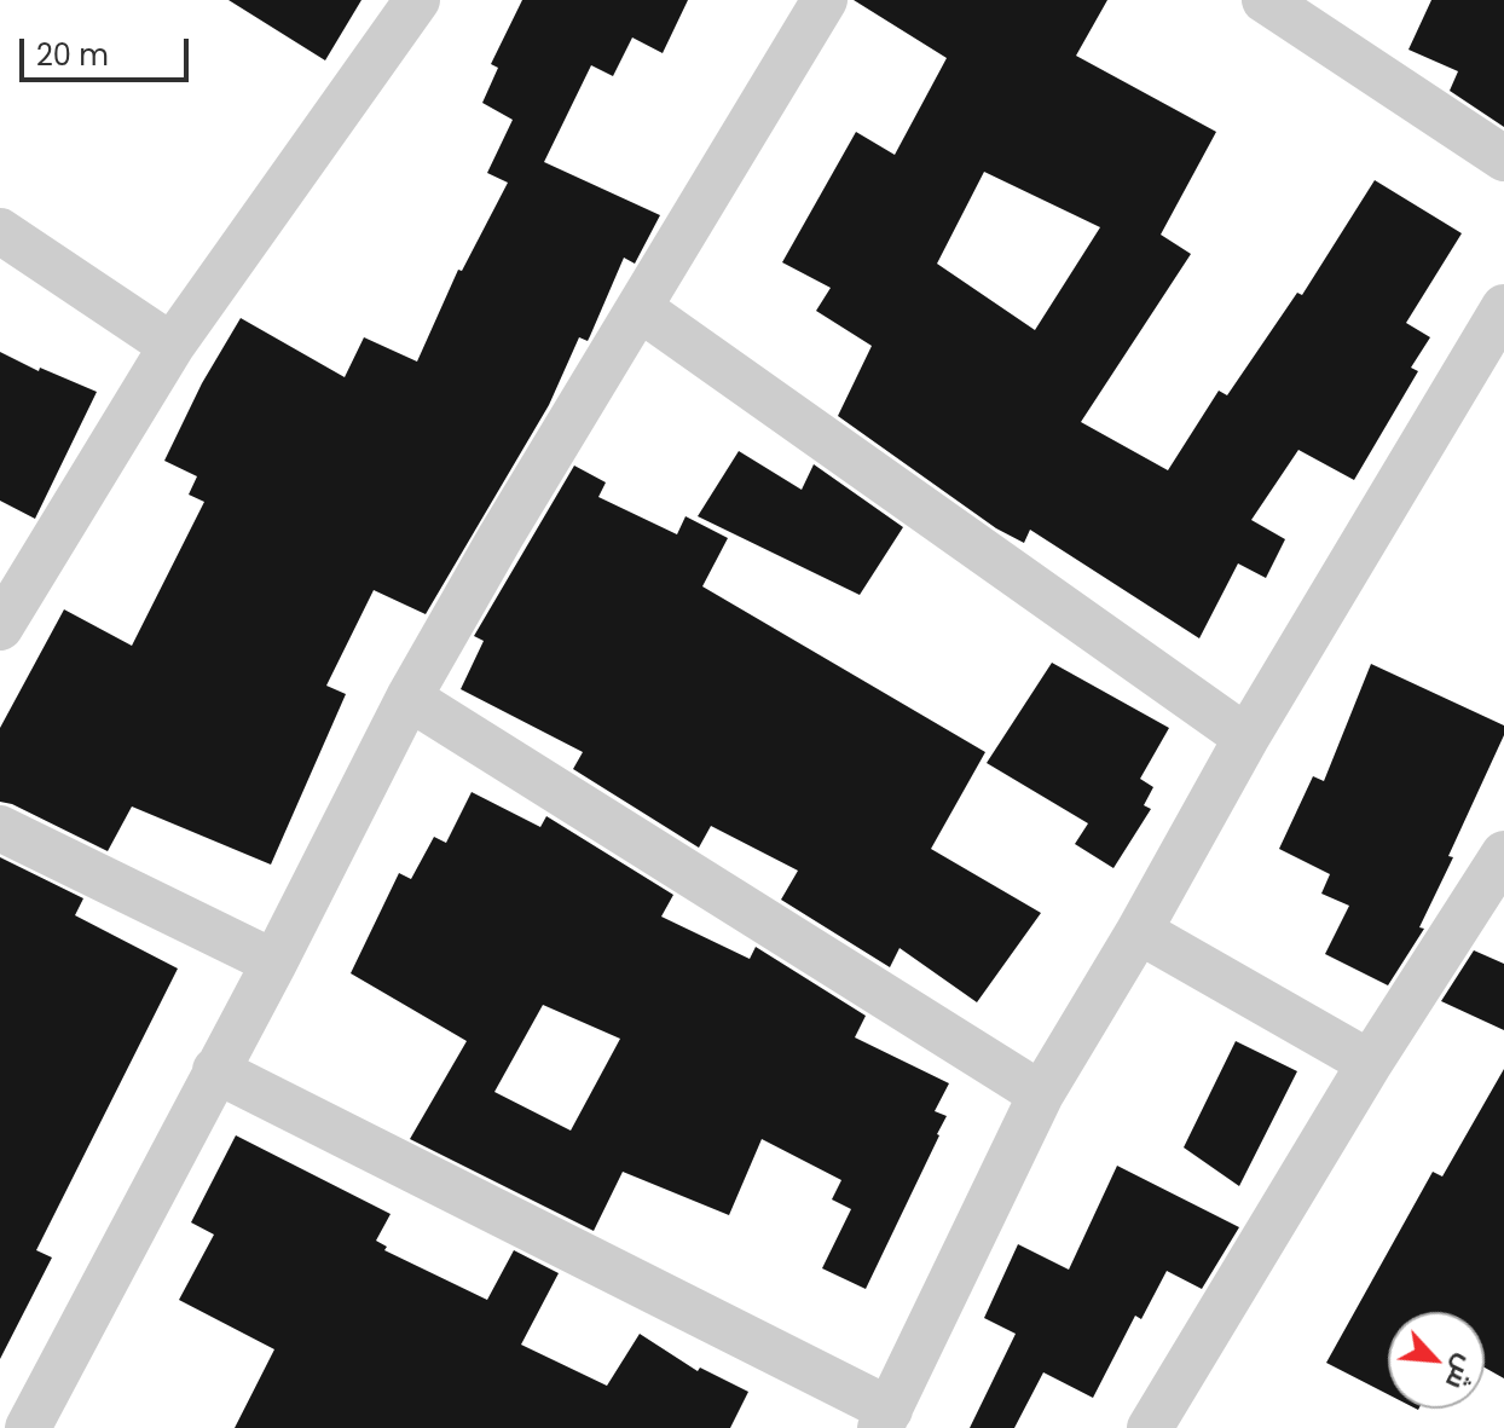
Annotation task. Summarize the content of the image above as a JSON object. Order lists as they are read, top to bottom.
{
  "scale_bar": "20 m",
  "north": "bottom right"
}
